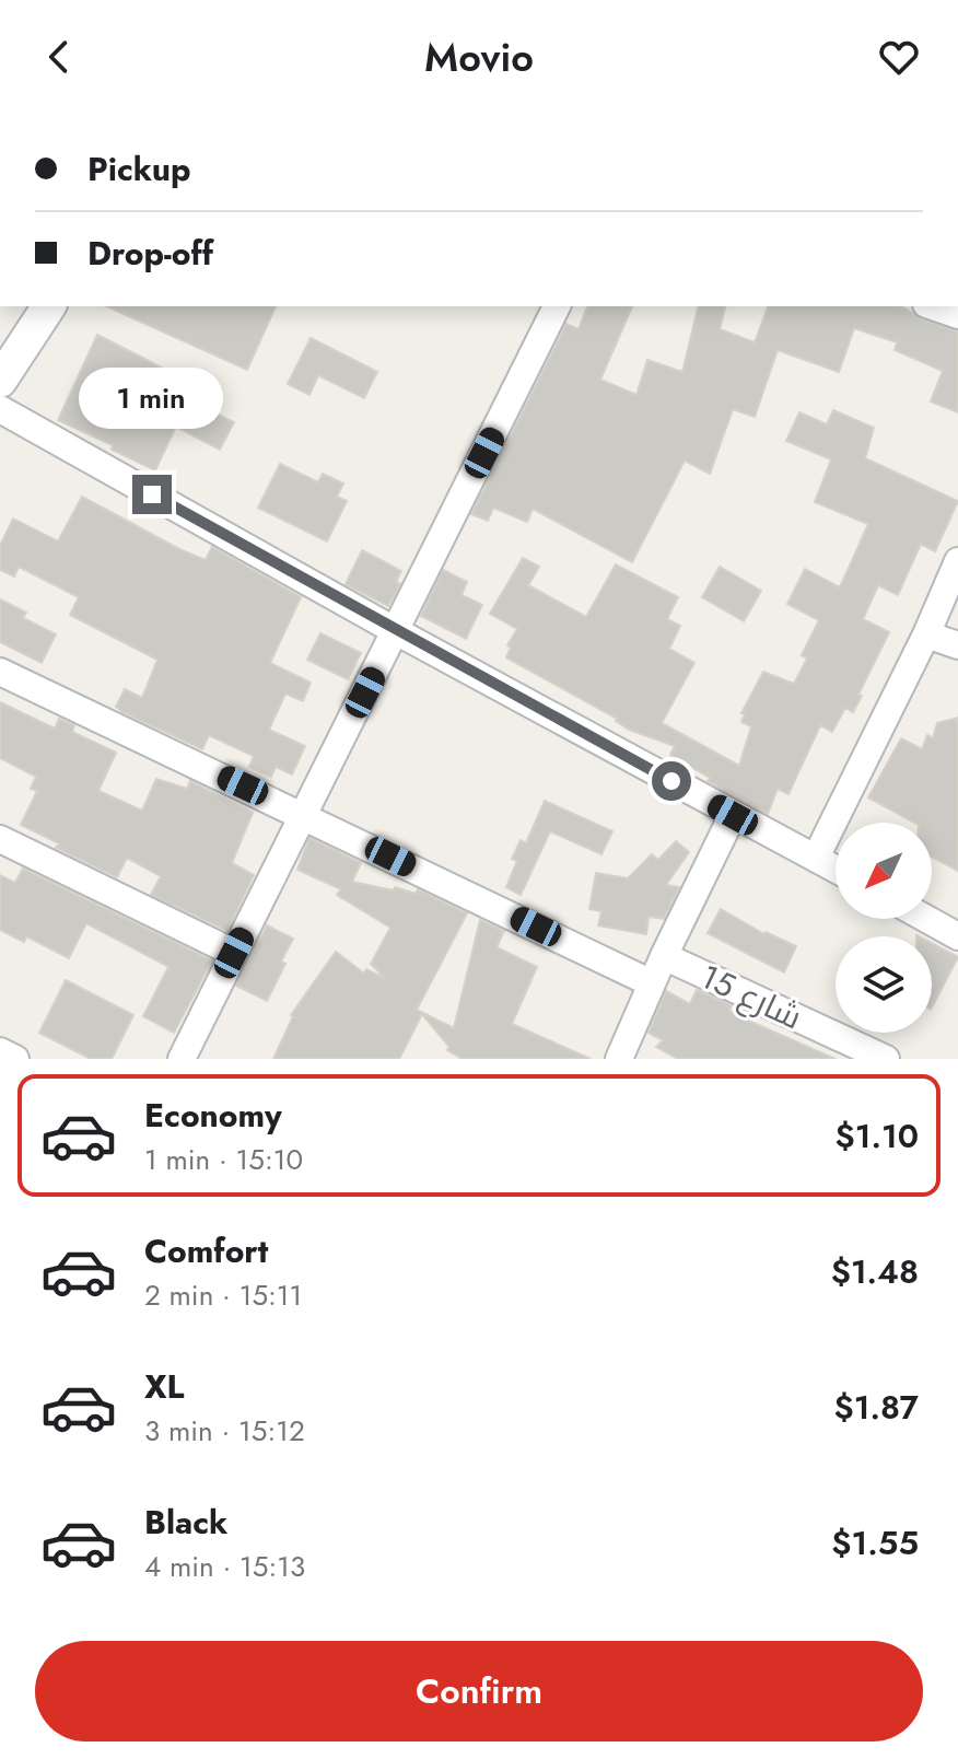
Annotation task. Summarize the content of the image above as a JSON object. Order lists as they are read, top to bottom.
{
  "streets": {
    "street": ["شارع 15"]
  },
  "north": "bottom left",
  "page": {
    "header": "Movio",
    "banner": ["Pickup", "Drop-off"],
    "bubble": "1 min",
    "list": [
      {
        "name": "Economy",
        "note": "1 min · 15:10",
        "value": "$1.10"
      },
      {
        "name": "Comfort",
        "note": "2 min · 15:11",
        "value": "$1.48"
      },
      {
        "name": "XL",
        "note": "3 min · 15:12",
        "value": "$1.87"
      },
      {
        "name": "Black",
        "note": "4 min · 15:13",
        "value": "$1.55"
      }
    ],
    "buttons": "Confirm"
  }
}
